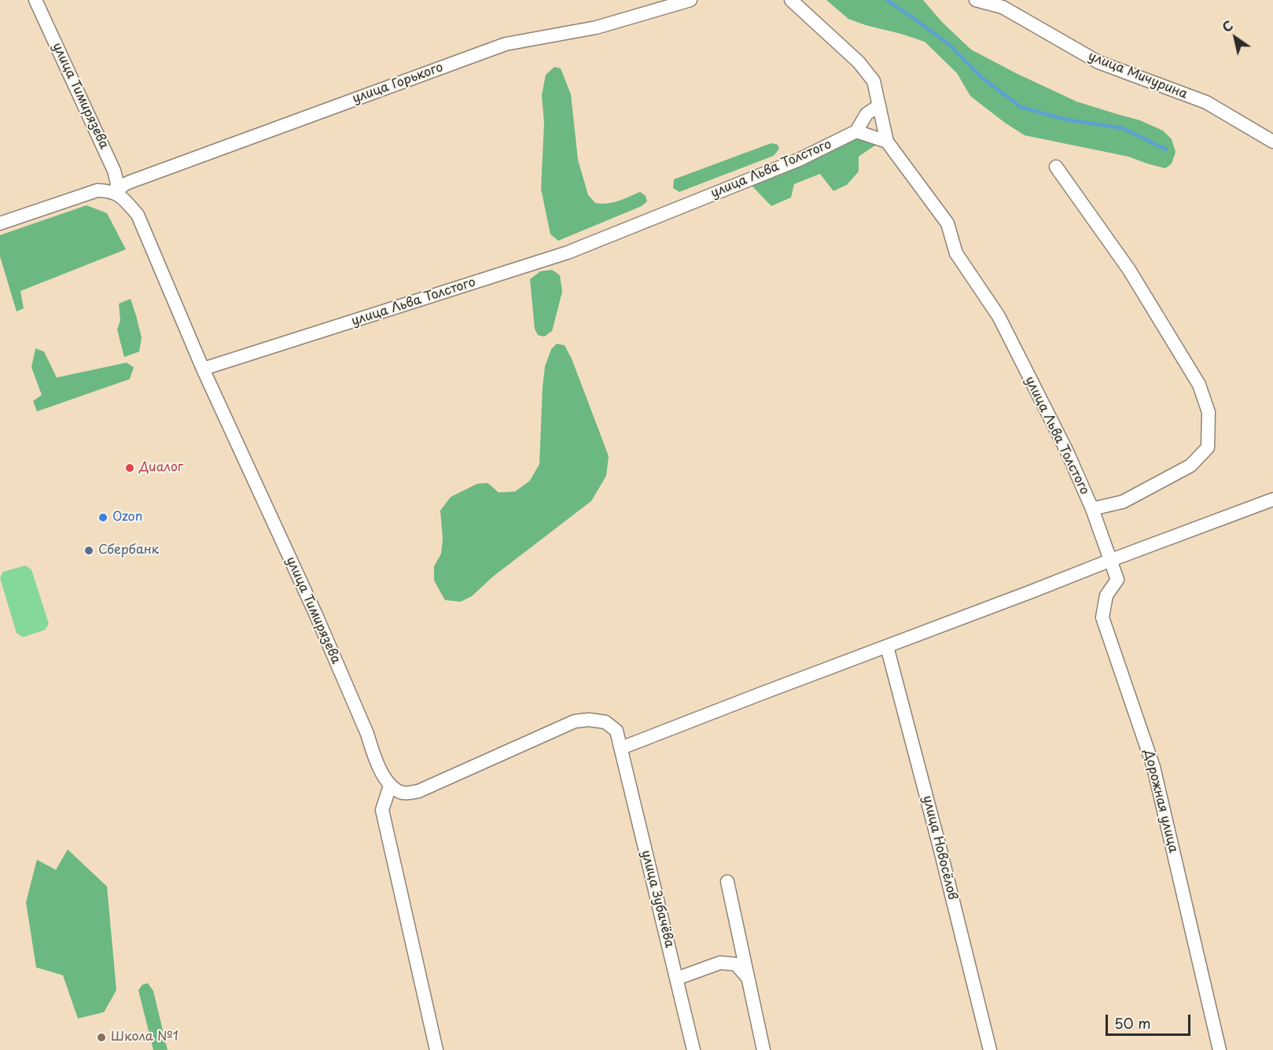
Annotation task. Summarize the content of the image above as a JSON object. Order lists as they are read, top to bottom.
{
  "streets": {
    "street": [
      "улица Мичурина",
      "улица Горького",
      "улица Тимирязева",
      "улица Льва Толстого",
      "Дорожная улица",
      "улица Новосёлов",
      "улица Зубачёва"
    ]
  },
  "crossings": [
    ["улица Горького", "улица Тимирязева"],
    ["улица Тимирязева", "улица Льва Толстого"],
    ["улица Тимирязева", "улица Зубачёва"],
    ["улица Льва Толстого", "Дорожная улица"]
  ],
  "places": [
    "Диалог",
    "Ozon",
    "Сбербанк",
    "Школа №1"
  ],
  "scale_bar": "50 m",
  "north": "top left"
}
